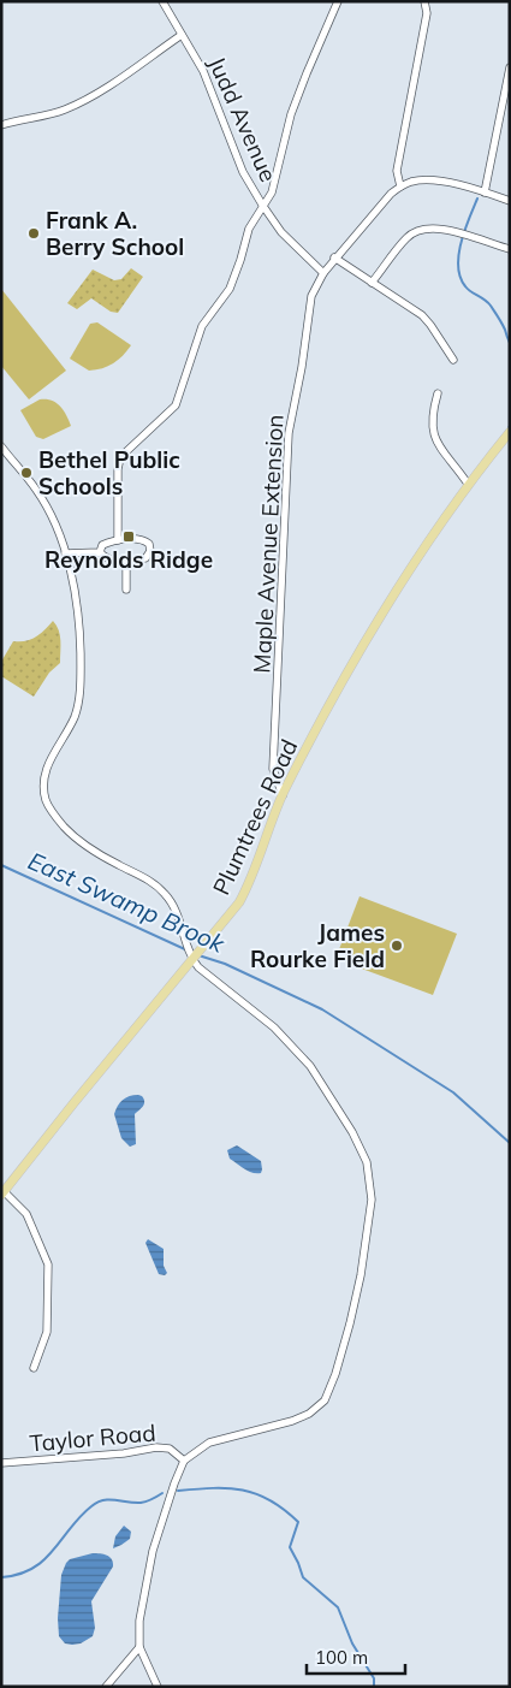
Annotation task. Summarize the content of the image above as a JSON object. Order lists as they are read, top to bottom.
{
  "streets": {
    "main road": ["Plumtrees Road"],
    "street": ["Judd Avenue", "Maple Avenue Extension", "Taylor Road"]
  },
  "crossings": [
    ["Judd Avenue", "Maple Avenue Extension"],
    ["Maple Avenue Extension", "Plumtrees Road"]
  ],
  "water": ["East Swamp Brook"],
  "places": {
    "other": ["Frank A. Berry School", "Bethel Public Schools", "James Rourke Field"],
    "transit": ["Reynolds Ridge"]
  },
  "scale_bar": "100 m"
}
